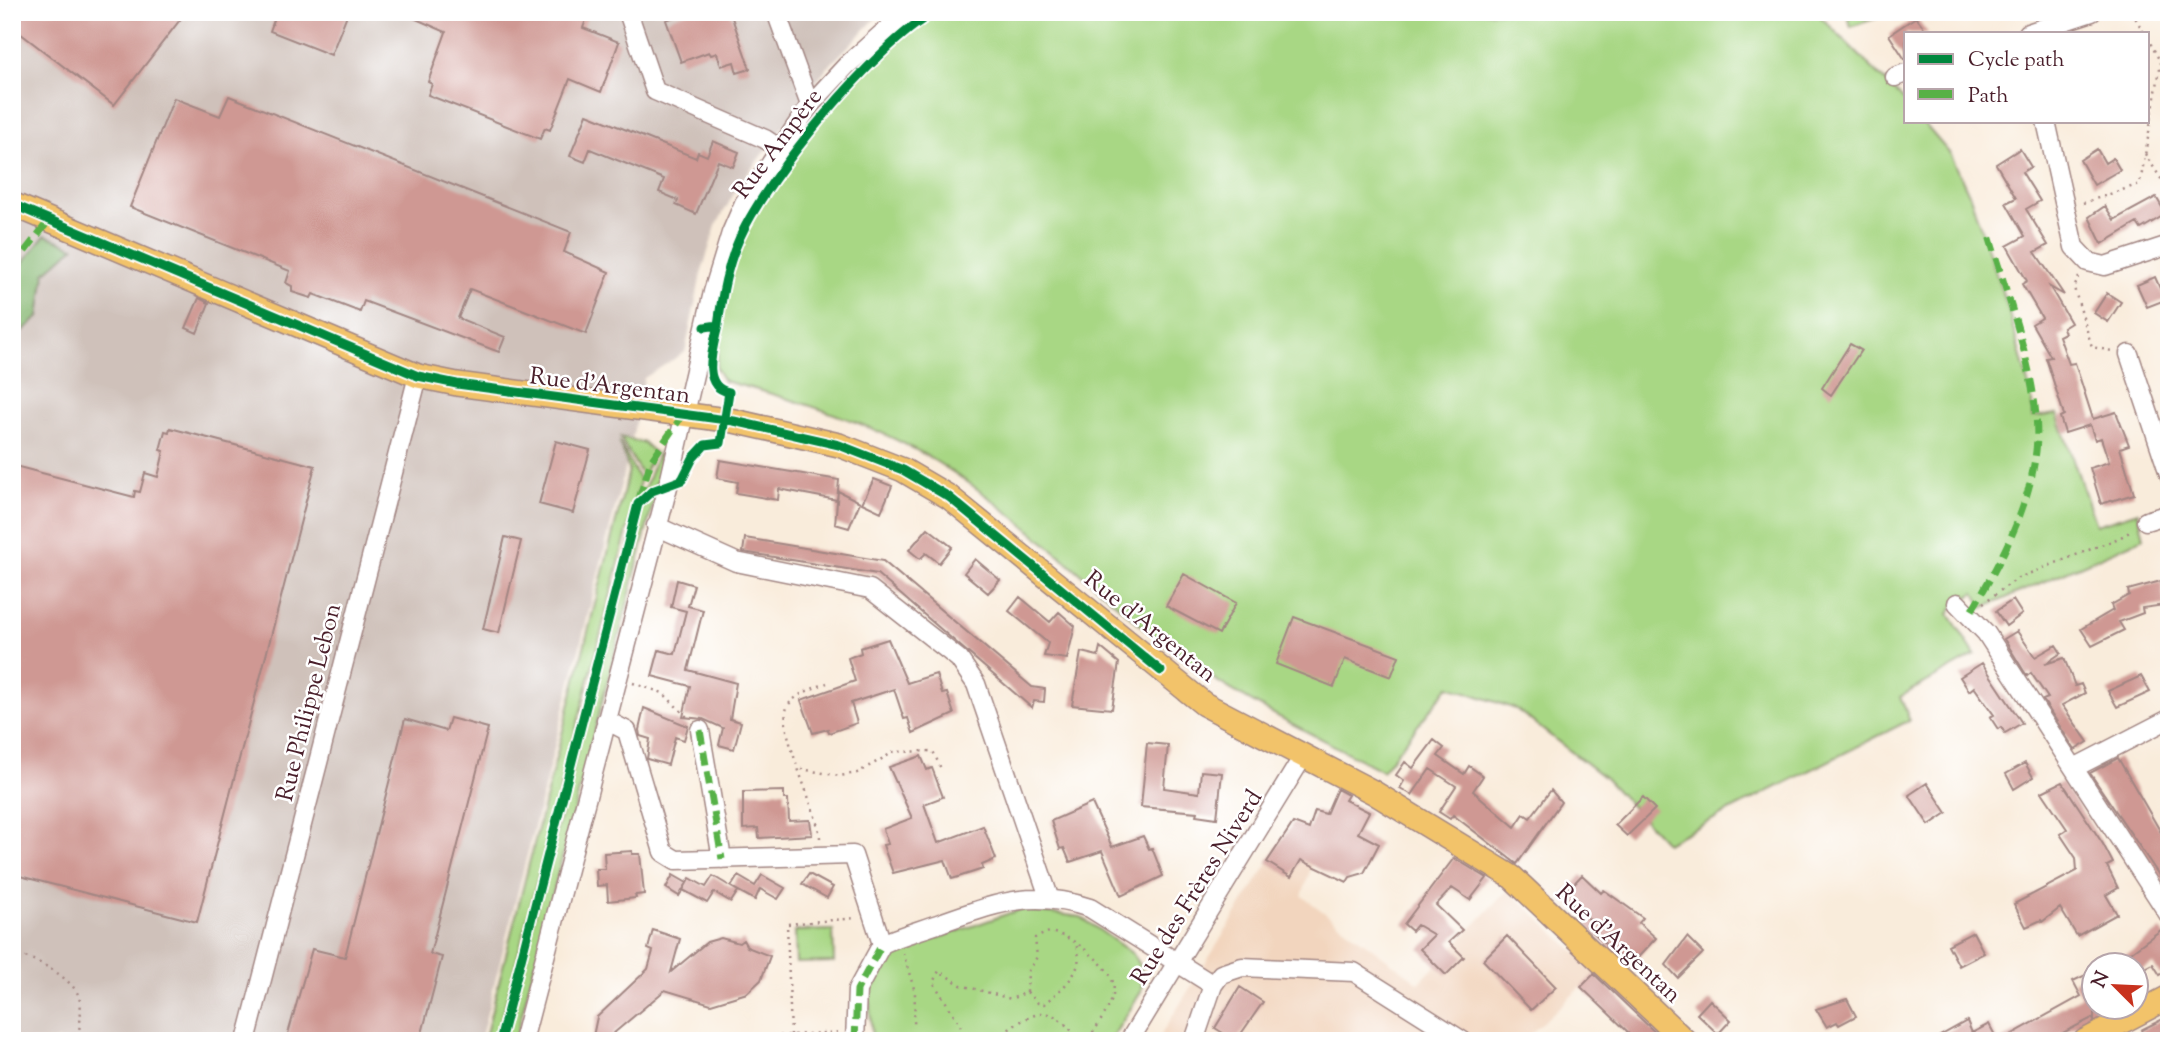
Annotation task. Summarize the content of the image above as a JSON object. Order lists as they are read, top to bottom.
{
  "streets": {
    "main road": ["Rue d'Argentan"],
    "street": ["Rue Ampère", "Rue Philippe Lebon", "Rue des Frères Niverd"]
  },
  "crossings": [
    ["Rue Ampère", "Rue d'Argentan"],
    ["Rue d'Argentan", "Rue Philippe Lebon"],
    ["Rue d'Argentan", "Rue des Frères Niverd"]
  ],
  "legend": ["Cycle path", "Path"],
  "north": "top left"
}
